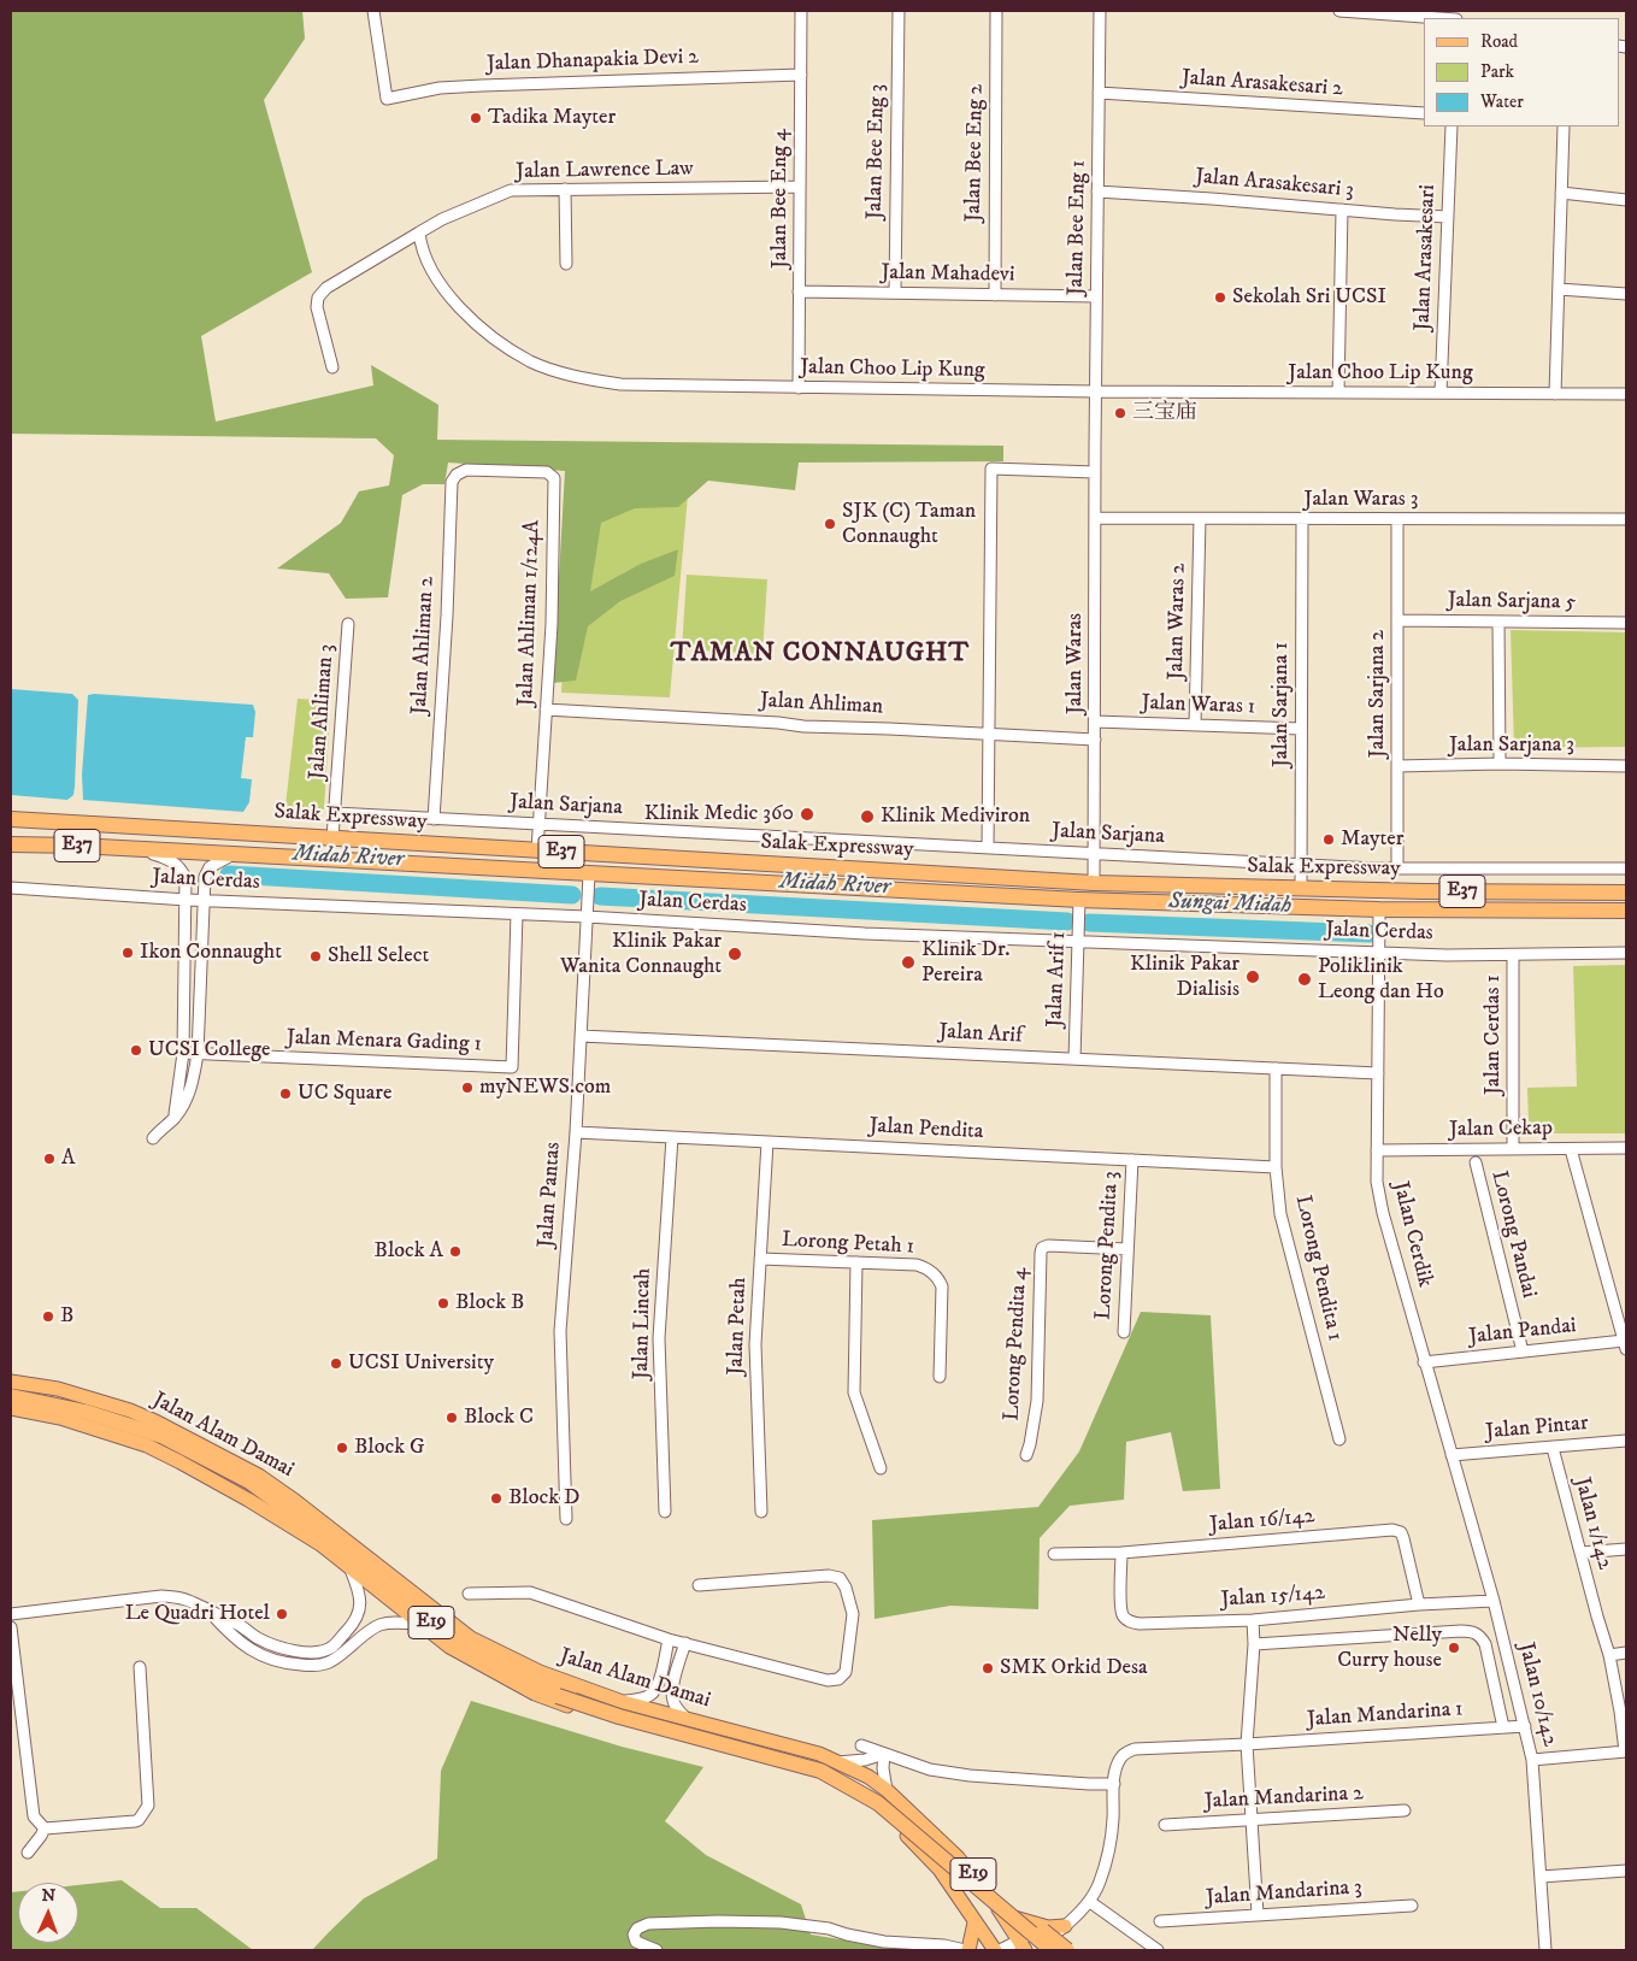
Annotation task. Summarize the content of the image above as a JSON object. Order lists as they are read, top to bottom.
{
  "streets": {
    "highway": ["Salak Expressway", "E37", "E19"],
    "main road": ["Jalan Alam Damai"],
    "street": [
      "Jalan Dhanapakia Devi 2",
      "Jalan Arasakesari 2",
      "Jalan Bee Eng 3",
      "Jalan Bee Eng 2",
      "Jalan Lawrence Law",
      "Jalan Arasakesari 3",
      "Jalan Bee Eng 4",
      "Jalan Bee Eng 1",
      "Jalan Arasakesari",
      "Jalan Mahadevi",
      "Jalan Choo Lip Kung",
      "Jalan Waras 3",
      "Jalan Sarjana 5",
      "Jalan Ahliman 1/124A",
      "Jalan Waras 2",
      "Jalan Ahliman 2",
      "Jalan Waras",
      "Jalan Sarjana 2",
      "Jalan Ahliman",
      "Jalan Sarjana 1",
      "Jalan Waras 1",
      "Jalan Ahliman 3",
      "Jalan Sarjana 3",
      "Jalan Sarjana",
      "Jalan Cerdas",
      "Jalan Arif 1",
      "Jalan Arif",
      "Jalan Cerdas 1",
      "Jalan Menara Gading 1",
      "Jalan Pendita",
      "Jalan Cekap",
      "Jalan Pantas",
      "Jalan Cerdik",
      "Lorong Pandai",
      "Lorong Petah 1",
      "Lorong Pendita 3",
      "Lorong Pendita 1",
      "Jalan Lincah",
      "Jalan Petah",
      "Jalan Pandai",
      "Lorong Pendita 4",
      "Jalan Pintar",
      "Jalan 16/142",
      "Jalan 1/142",
      "Jalan 15/142",
      "Jalan 10/142",
      "Jalan Mandarina 1",
      "Jalan Mandarina 2",
      "Jalan Mandarina 3"
    ]
  },
  "crossings": [
    ["Jalan Dhanapakia Devi 2", "Jalan Bee Eng 4"],
    ["Jalan Arasakesari 2", "Jalan Bee Eng 1"],
    ["Jalan Bee Eng 3", "Jalan Mahadevi"],
    ["Jalan Bee Eng 2", "Jalan Mahadevi"],
    ["Jalan Lawrence Law", "Jalan Bee Eng 4"],
    ["Jalan Lawrence Law", "Jalan Choo Lip Kung"],
    ["Jalan Arasakesari 3", "Jalan Bee Eng 1"],
    ["Jalan Arasakesari 3", "Jalan Arasakesari"],
    ["Jalan Bee Eng 4", "Jalan Mahadevi"],
    ["Jalan Bee Eng 4", "Jalan Choo Lip Kung"],
    ["Jalan Bee Eng 1", "Jalan Mahadevi"],
    ["Jalan Bee Eng 1", "Jalan Choo Lip Kung"],
    ["Jalan Bee Eng 1", "Jalan Waras"],
    ["Jalan Arasakesari", "Jalan Choo Lip Kung"],
    ["Jalan Waras 3", "Jalan Waras 2"],
    ["Jalan Waras 3", "Jalan Waras"],
    ["Jalan Waras 3", "Jalan Sarjana 2"],
    ["Jalan Waras 3", "Jalan Sarjana 1"],
    ["Jalan Sarjana 5", "Jalan Sarjana 2"],
    ["Jalan Ahliman 1/124A", "Jalan Ahliman 2"],
    ["Jalan Ahliman 1/124A", "Jalan Ahliman"],
    ["Jalan Ahliman 1/124A", "Jalan Sarjana"],
    ["Jalan Ahliman 1/124A", "Salak Expressway"],
    ["Jalan Waras 2", "Jalan Waras 1"],
    ["Jalan Ahliman 2", "Jalan Sarjana"],
    ["Jalan Waras", "Jalan Ahliman"],
    ["Jalan Waras", "Jalan Waras 1"],
    ["Jalan Waras", "Jalan Sarjana"],
    ["Jalan Waras", "Salak Expressway"],
    ["Jalan Sarjana 2", "Jalan Sarjana 3"],
    ["Jalan Sarjana 2", "Jalan Sarjana"],
    ["Jalan Sarjana 1", "Jalan Waras 1"],
    ["Jalan Sarjana 1", "Jalan Sarjana"],
    ["Jalan Sarjana 1", "Salak Expressway"],
    ["Jalan Ahliman 3", "Jalan Sarjana"],
    ["Jalan Ahliman 3", "Salak Expressway"],
    ["Salak Expressway", "Jalan Arif 1"],
    ["Salak Expressway", "Jalan Pantas"],
    ["Salak Expressway", "Jalan Cerdik"],
    ["Jalan Cerdas", "Jalan Arif 1"],
    ["Jalan Cerdas", "Jalan Cerdas 1"],
    ["Jalan Cerdas", "Jalan Menara Gading 1"],
    ["Jalan Cerdas", "Jalan Pantas"],
    ["Jalan Cerdas", "Jalan Cerdik"],
    ["Jalan Arif 1", "Jalan Arif"],
    ["Jalan Arif", "Jalan Pantas"],
    ["Jalan Arif", "Jalan Cerdik"],
    ["Jalan Arif", "Lorong Pendita 1"],
    ["Jalan Cerdas 1", "Jalan Cekap"],
    ["Jalan Pendita", "Jalan Pantas"],
    ["Jalan Pendita", "Lorong Pendita 3"],
    ["Jalan Pendita", "Lorong Pendita 1"],
    ["Jalan Pendita", "Jalan Lincah"],
    ["Jalan Pendita", "Jalan Petah"],
    ["Jalan Cekap", "Jalan Cerdik"],
    ["Jalan Cerdik", "Jalan Pandai"],
    ["Jalan Cerdik", "Jalan Pintar"],
    ["Jalan Cerdik", "Jalan 10/142"],
    ["Lorong Pandai", "Jalan Pandai"],
    ["Lorong Petah 1", "Jalan Petah"],
    ["Lorong Pendita 3", "Lorong Pendita 4"],
    ["Jalan Pintar", "Jalan 1/142"],
    ["Jalan Pintar", "Jalan 10/142"],
    ["Jalan Alam Damai", "Jalan Mandarina 1"],
    ["Jalan 16/142", "Jalan 15/142"],
    ["Jalan 15/142", "Jalan 10/142"],
    ["E19", "Jalan Mandarina 1"],
    ["Jalan 10/142", "Jalan Mandarina 1"]
  ],
  "districts": ["TAMAN CONNAUGHT"],
  "water": ["Midah River", "Sungai Midah"],
  "places": [
    "Tadika Mayter",
    "Sekolah Sri UCSI",
    "三宝庙",
    "SJK (C) Taman Connaught",
    "Klinik Medic 360",
    "Klinik Mediviron",
    "Mayter",
    "Ikon Connaught",
    "Klinik Pakar Wanita Connaught",
    "Shell Select",
    "Klinik Dr. Pereira",
    "Klinik Pakar Dialisis",
    "Poliklinik Leong dan Ho",
    "UCSI College",
    "myNEWS.com",
    "UC Square",
    "A",
    "Block A",
    "Block B",
    "B",
    "UCSI University",
    "Block C",
    "Block G",
    "Block D",
    "Le Quadri Hotel",
    "Nelly Curry house",
    "SMK Orkid Desa"
  ],
  "legend": ["Road", "Park", "Water"],
  "north": "top"
}
